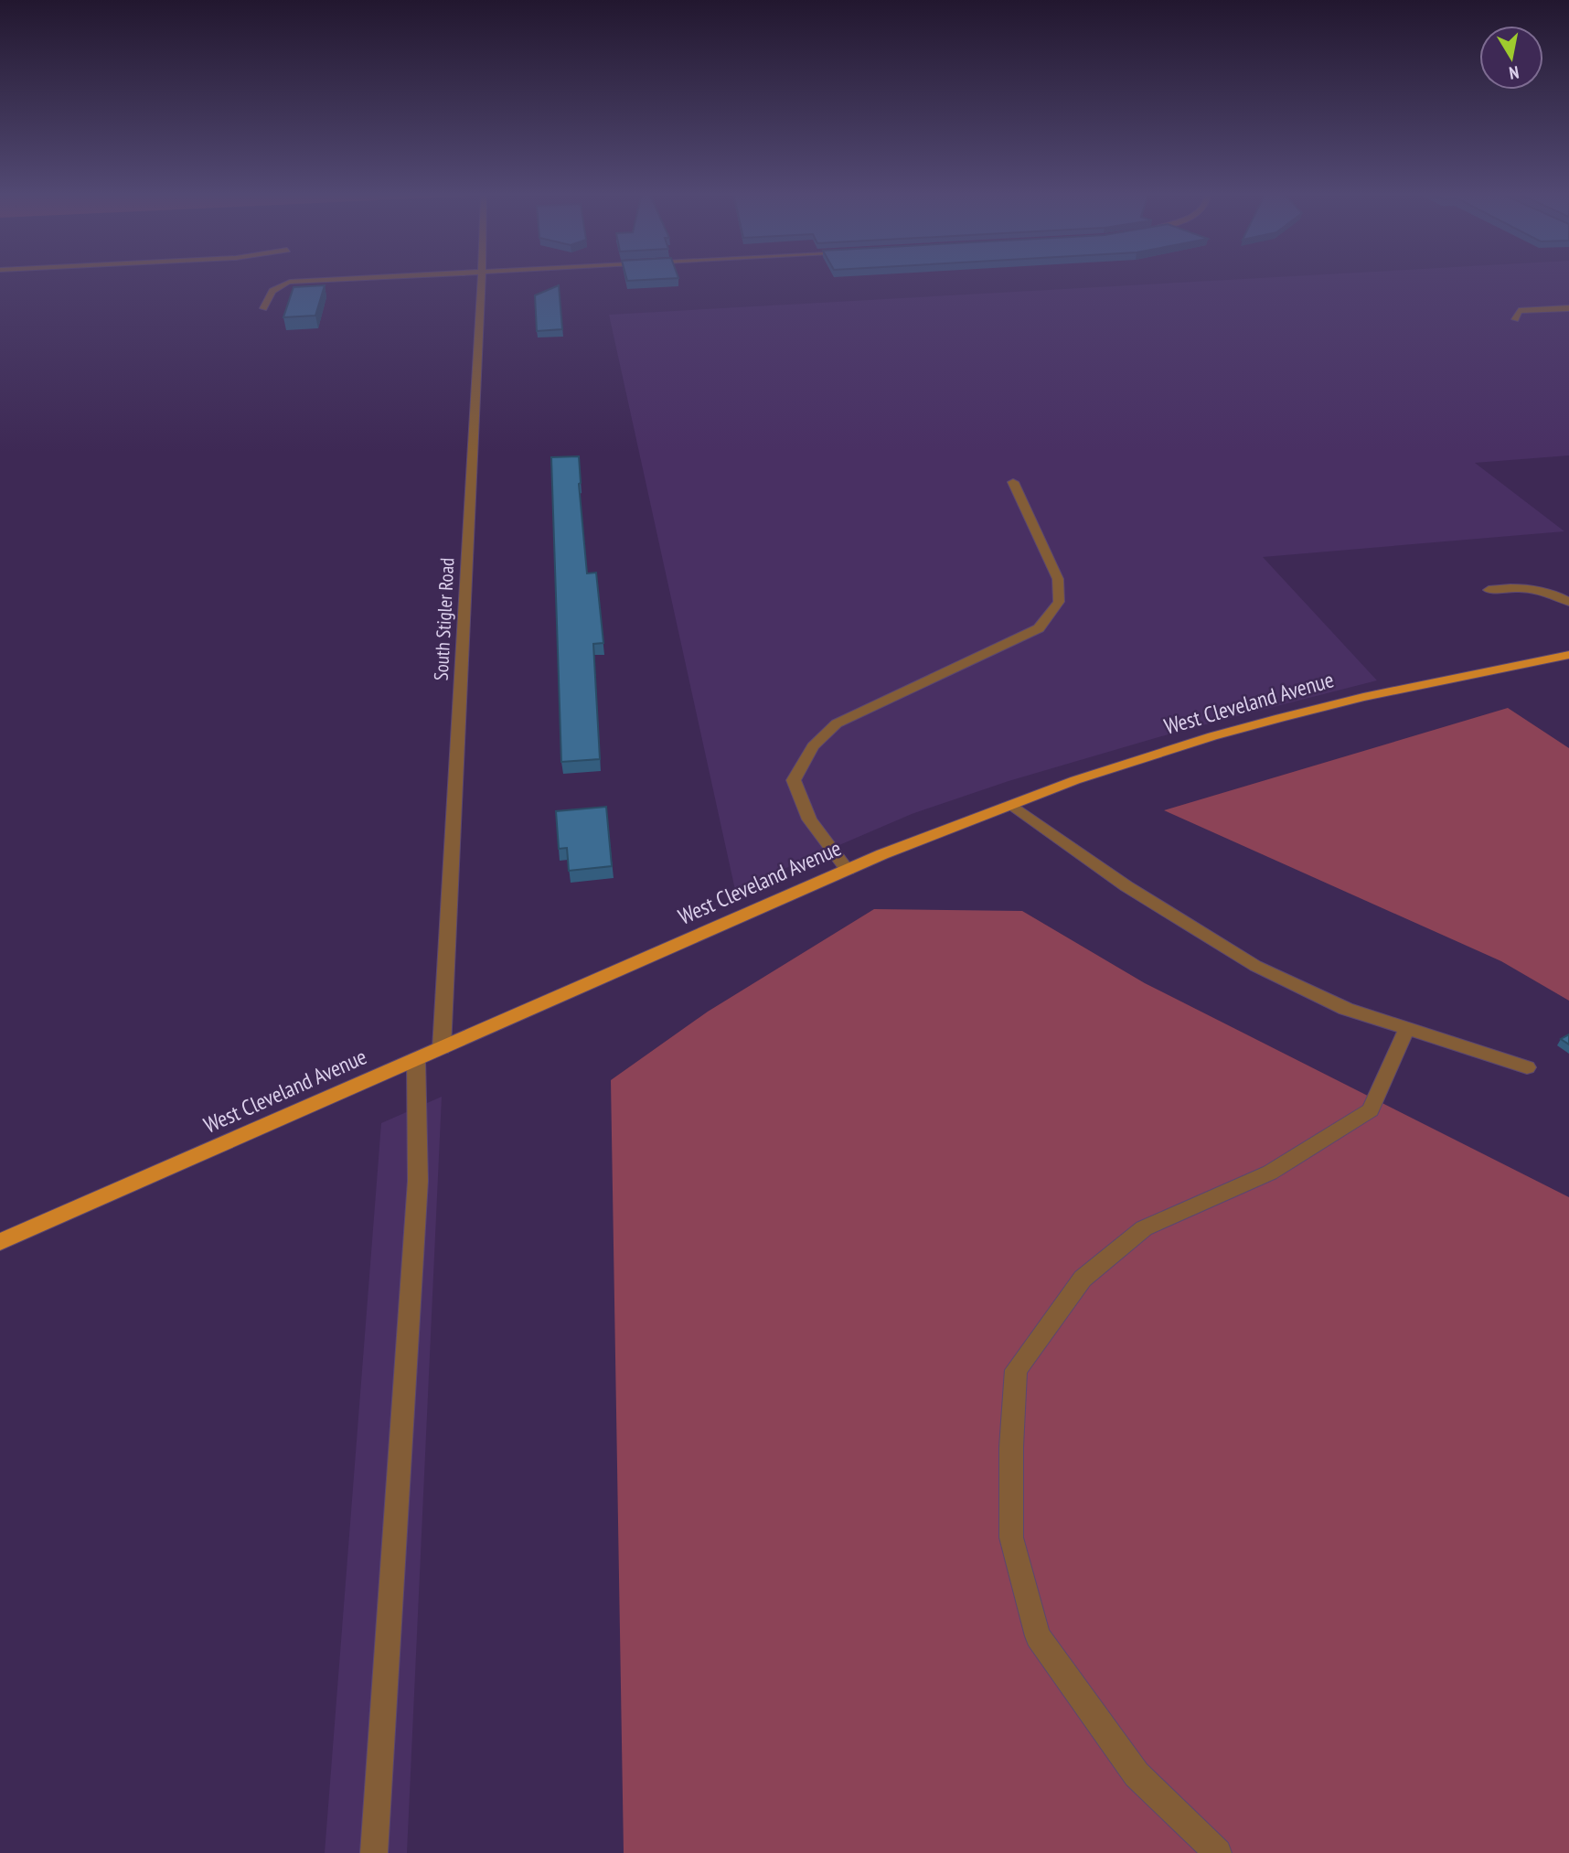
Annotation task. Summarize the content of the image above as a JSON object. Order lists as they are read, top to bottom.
{
  "streets": {
    "main road": ["West Cleveland Avenue"],
    "street": ["South Stigler Road"]
  },
  "crossings": [
    ["South Stigler Road", "West Cleveland Avenue"]
  ],
  "north": "bottom"
}
